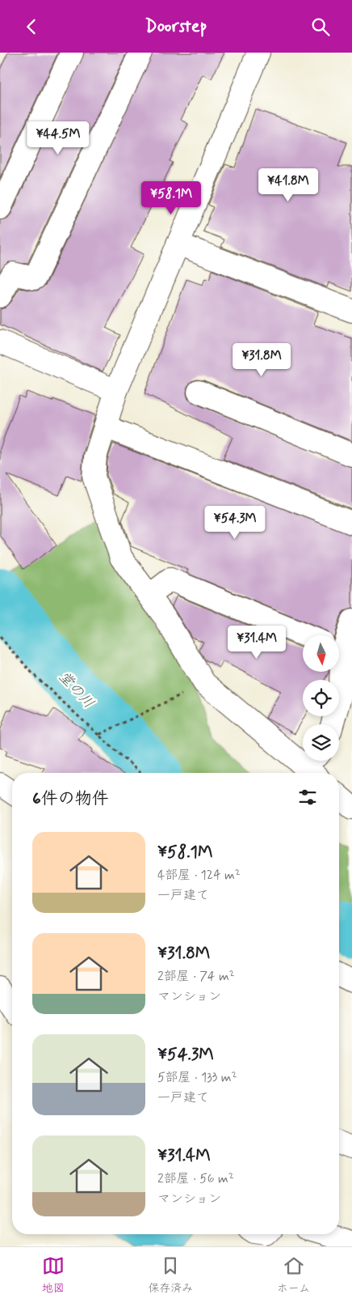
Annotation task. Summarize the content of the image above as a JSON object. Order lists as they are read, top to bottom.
{
  "water": ["堂の川"],
  "north": "bottom",
  "page": {
    "header": "Doorstep",
    "price": [
      "¥44.5M",
      "¥41.8M",
      "¥58.1M",
      "¥31.8M",
      "¥54.3M",
      "¥31.4M"
    ],
    "heading": "6件の物件",
    "list": [
      {
        "name": "¥58.1M",
        "note": "4部屋 · 124 m² · 一戸建て"
      },
      {
        "name": "¥31.8M",
        "note": "2部屋 · 74 m² · マンション"
      },
      {
        "name": "¥54.3M",
        "note": "5部屋 · 133 m² · 一戸建て"
      },
      {
        "name": "¥31.4M",
        "note": "2部屋 · 56 m² · マンション"
      }
    ],
    "tabs": ["地図", "保存済み", "ホーム"]
  }
}
